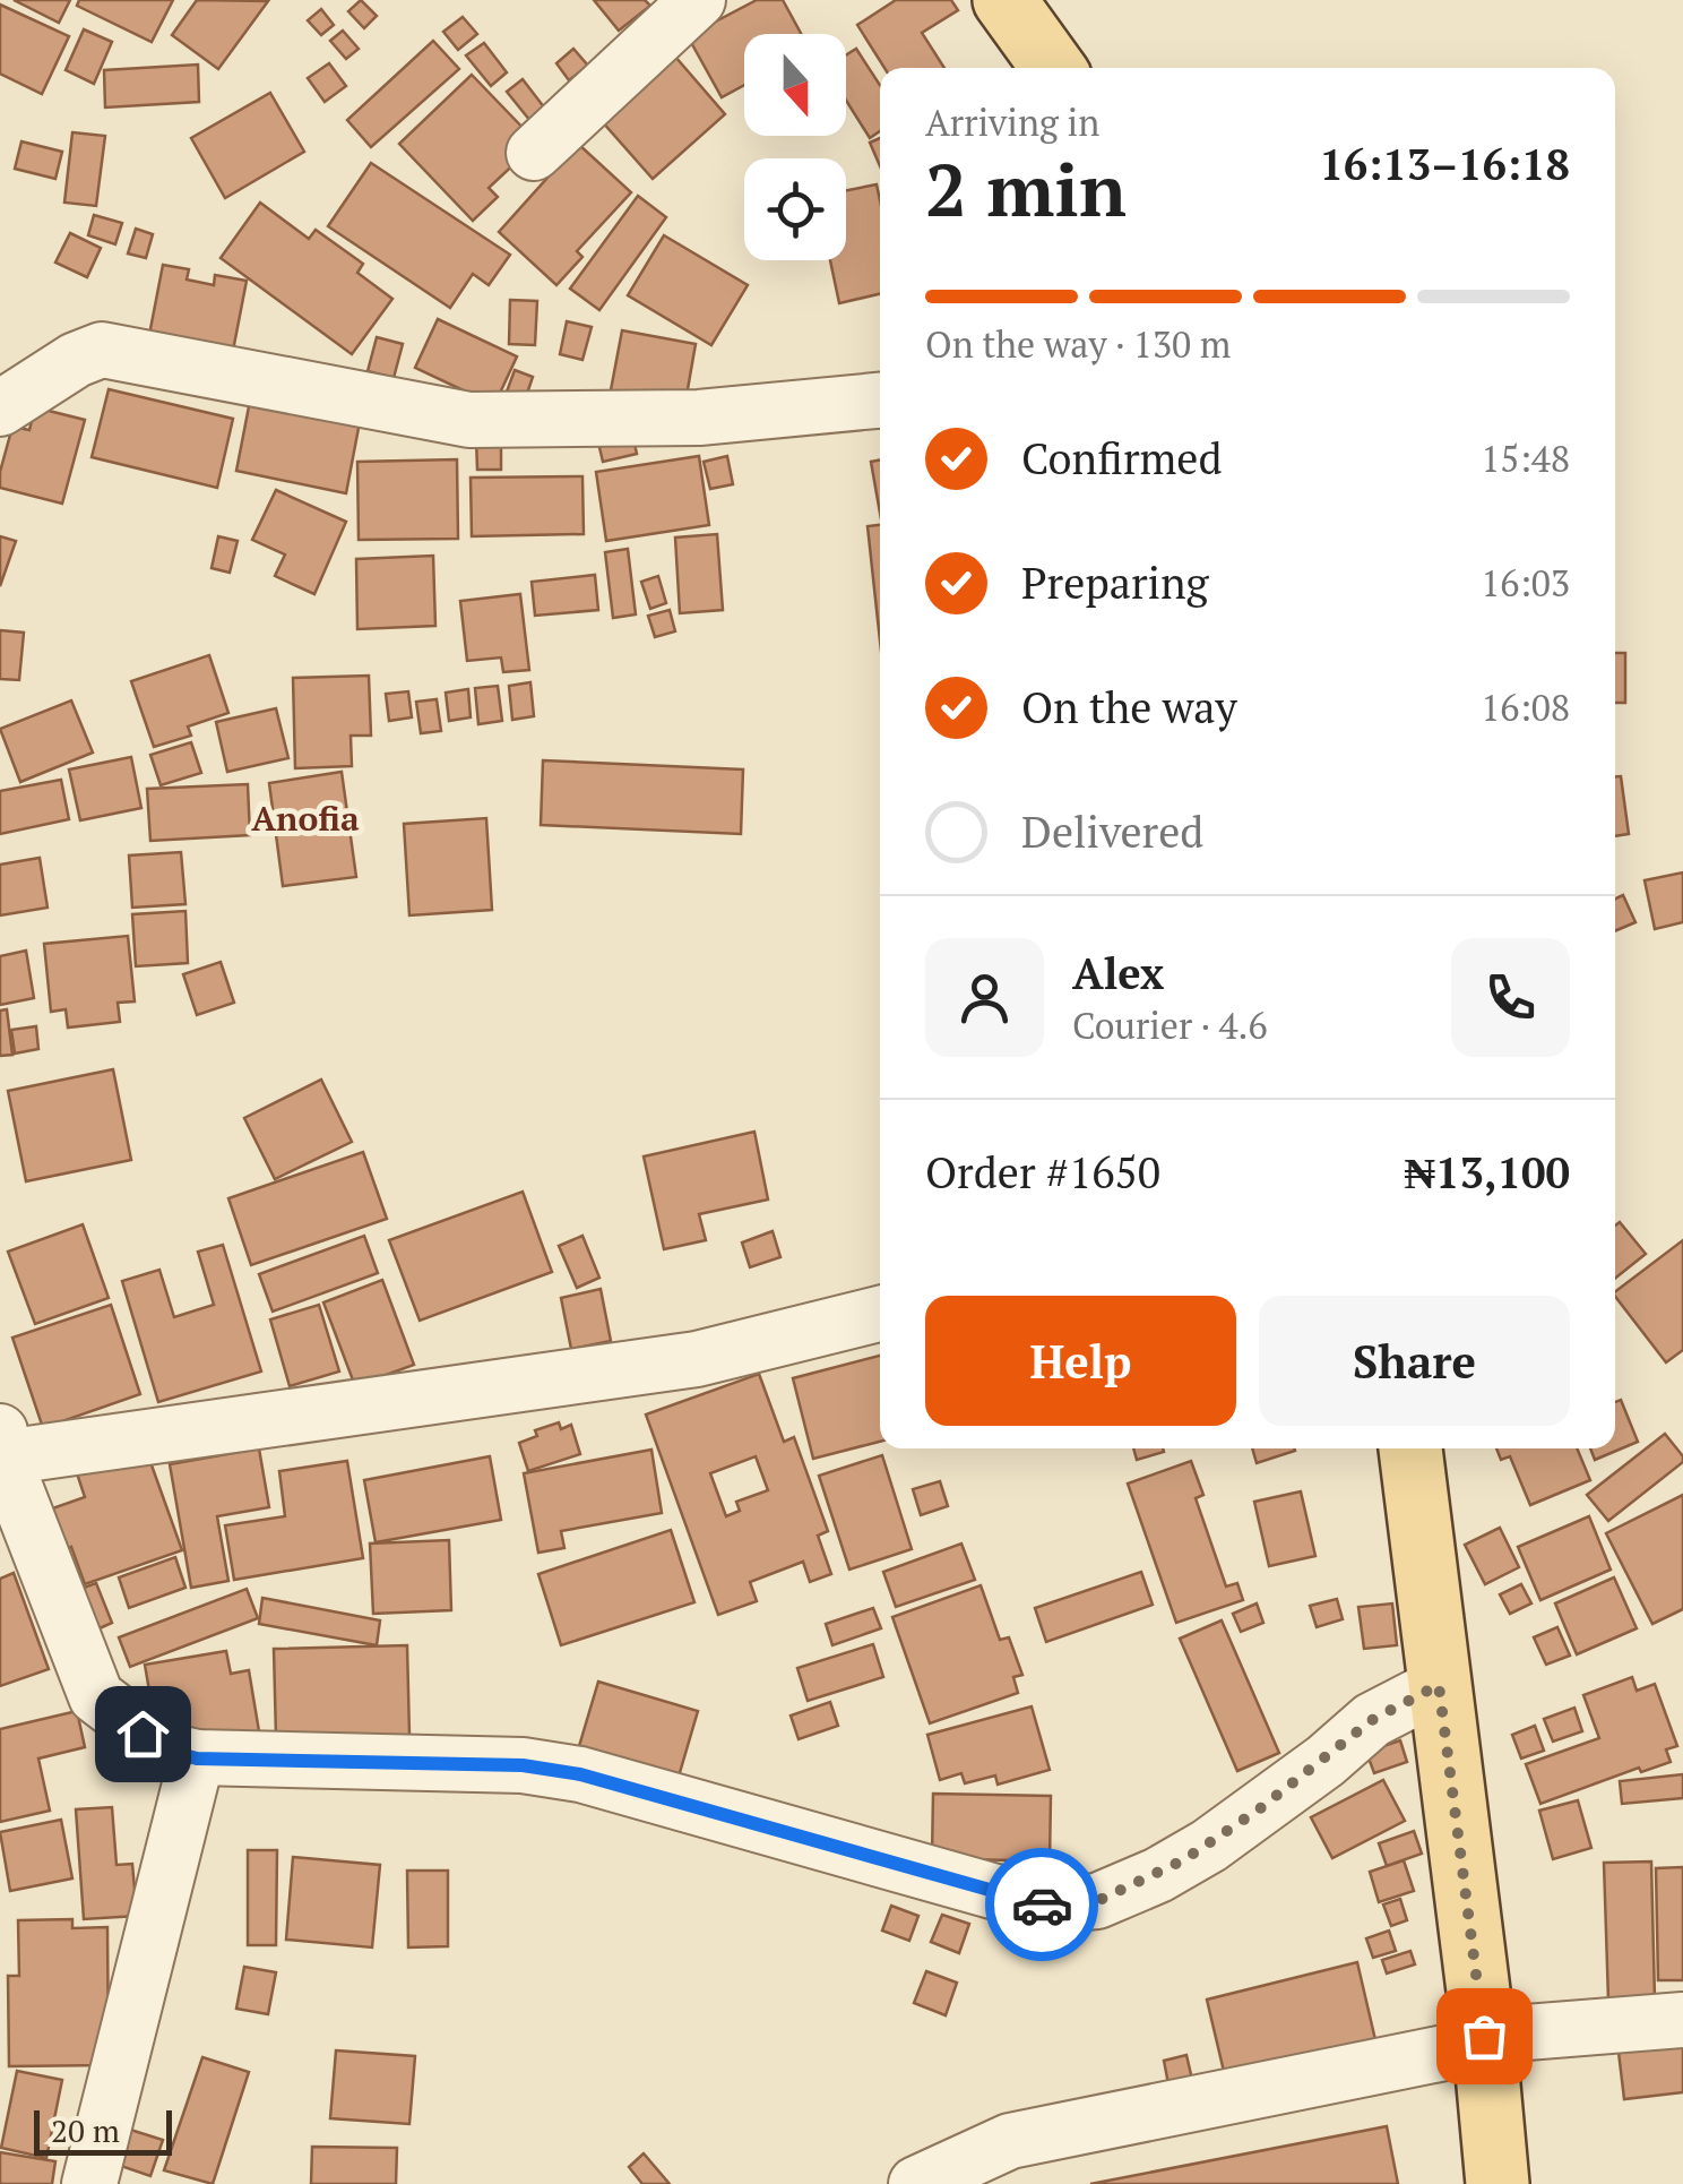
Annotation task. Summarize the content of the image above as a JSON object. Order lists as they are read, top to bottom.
{
  "districts": ["Anofia"],
  "scale_bar": "20 m",
  "north": "bottom",
  "page": {
    "heading": ["2 min", "Arriving in", "16:13–16:18"],
    "panel": [
      "Alex",
      "Courier · 4.6",
      "Order #1650",
      "₦13,100"
    ],
    "bar": "On the way · 130 m",
    "list": [
      ["Confirmed", "15:48"],
      ["Preparing", "16:03"],
      ["On the way", "16:08"],
      "Delivered"
    ],
    "buttons": ["Help", "Share"],
    "scale": "20 m"
  }
}
